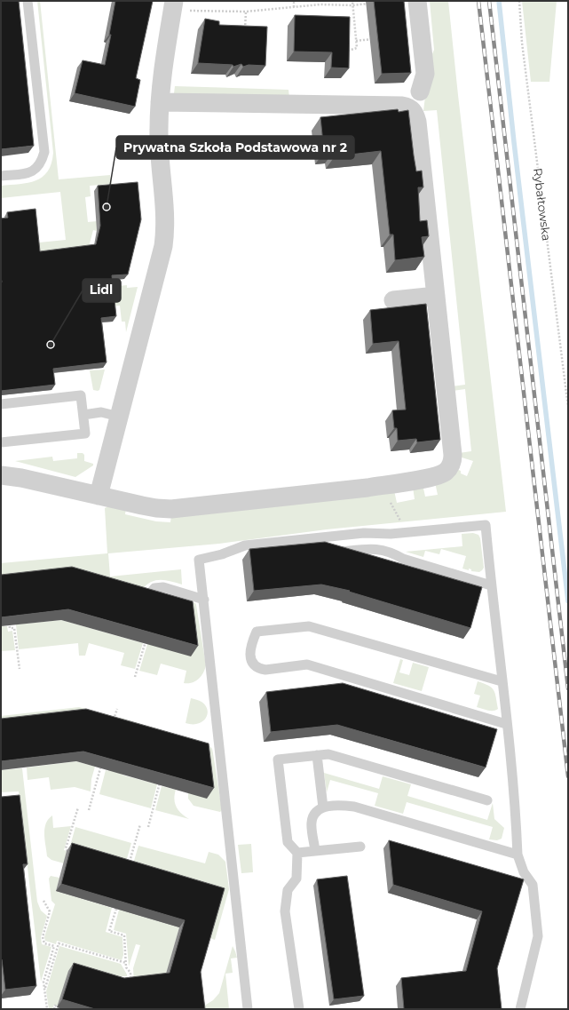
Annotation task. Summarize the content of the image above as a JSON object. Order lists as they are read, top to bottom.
{
  "streets": {
    "path": ["Rybałtowska"]
  },
  "places": ["Prywatna Szkoła Podstawowa nr 2", "Lidl"]
}
